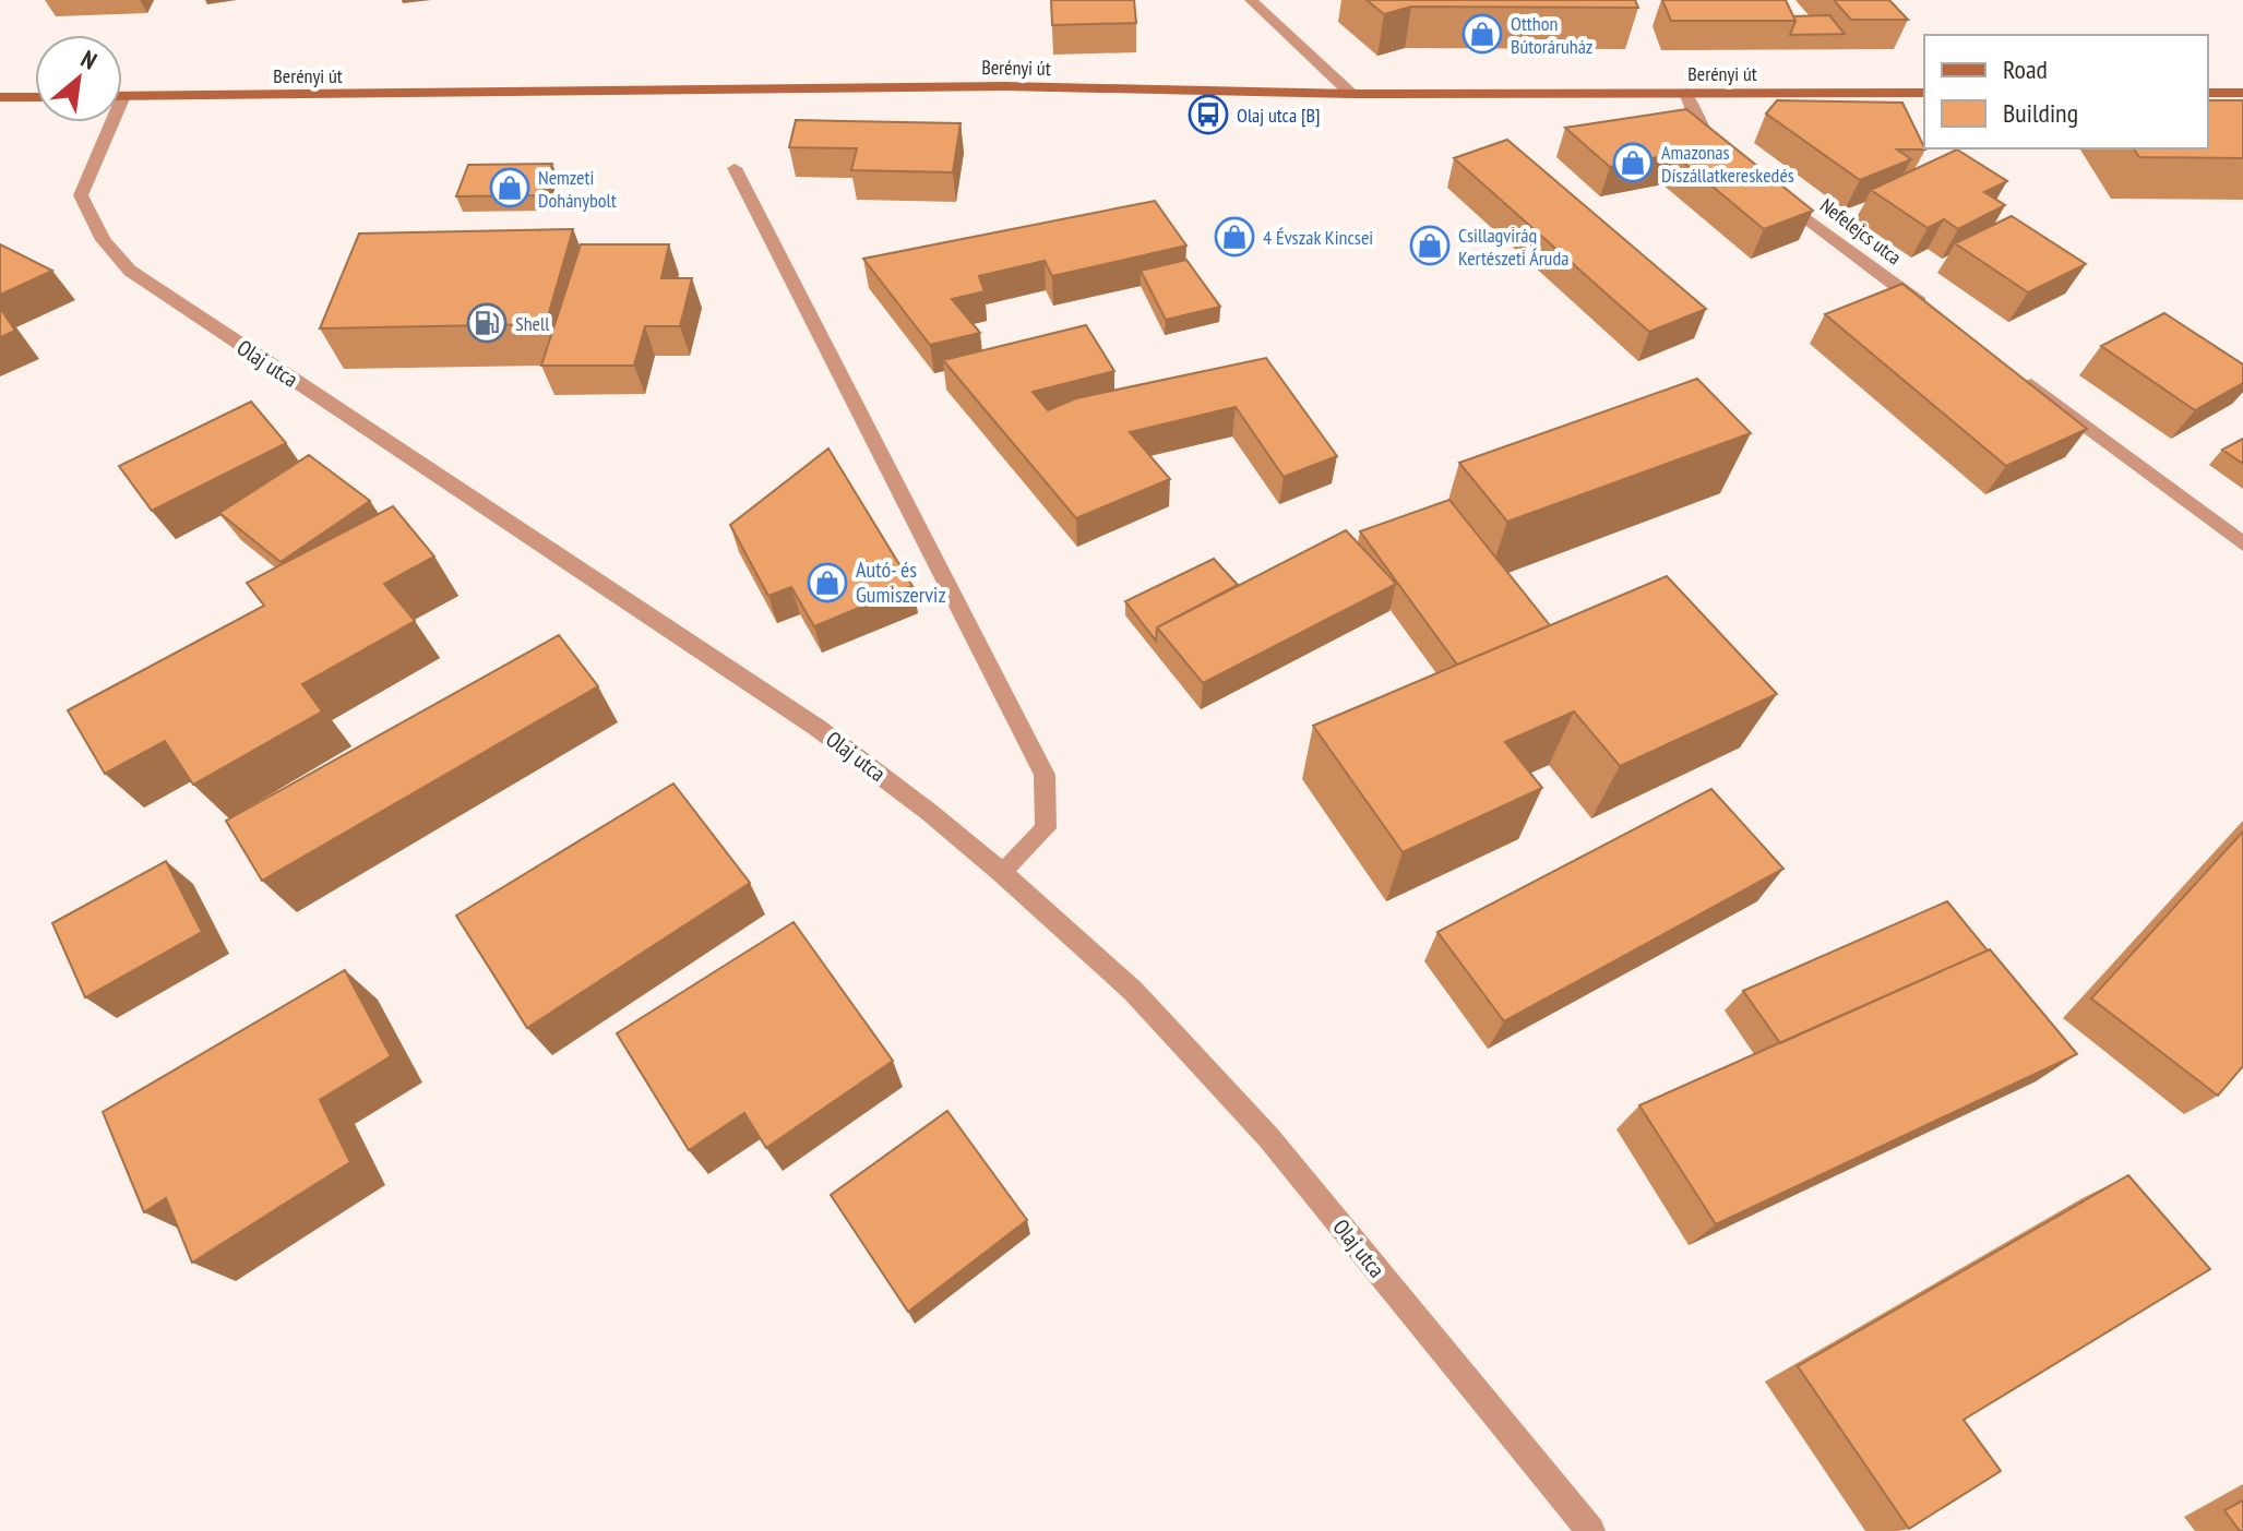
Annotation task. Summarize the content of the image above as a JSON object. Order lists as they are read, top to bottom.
{
  "streets": {
    "main road": ["Berényi út"],
    "street": ["Nefelejcs utca", "Olaj utca"]
  },
  "places": {
    "shop": [
      "Otthon Bútoráruház",
      "Amazonas Díszállatkereskedés",
      "Nemzeti Dohánybolt",
      "4 Évszak Kincsei",
      "Csillagvirág Kertészeti Áruda",
      "Autó- és Gumiszerviz"
    ],
    "bus stop": ["Olaj utca [B]"],
    "fuel station": ["Shell"]
  },
  "legend": ["Road", "Building"],
  "north": "top right"
}
